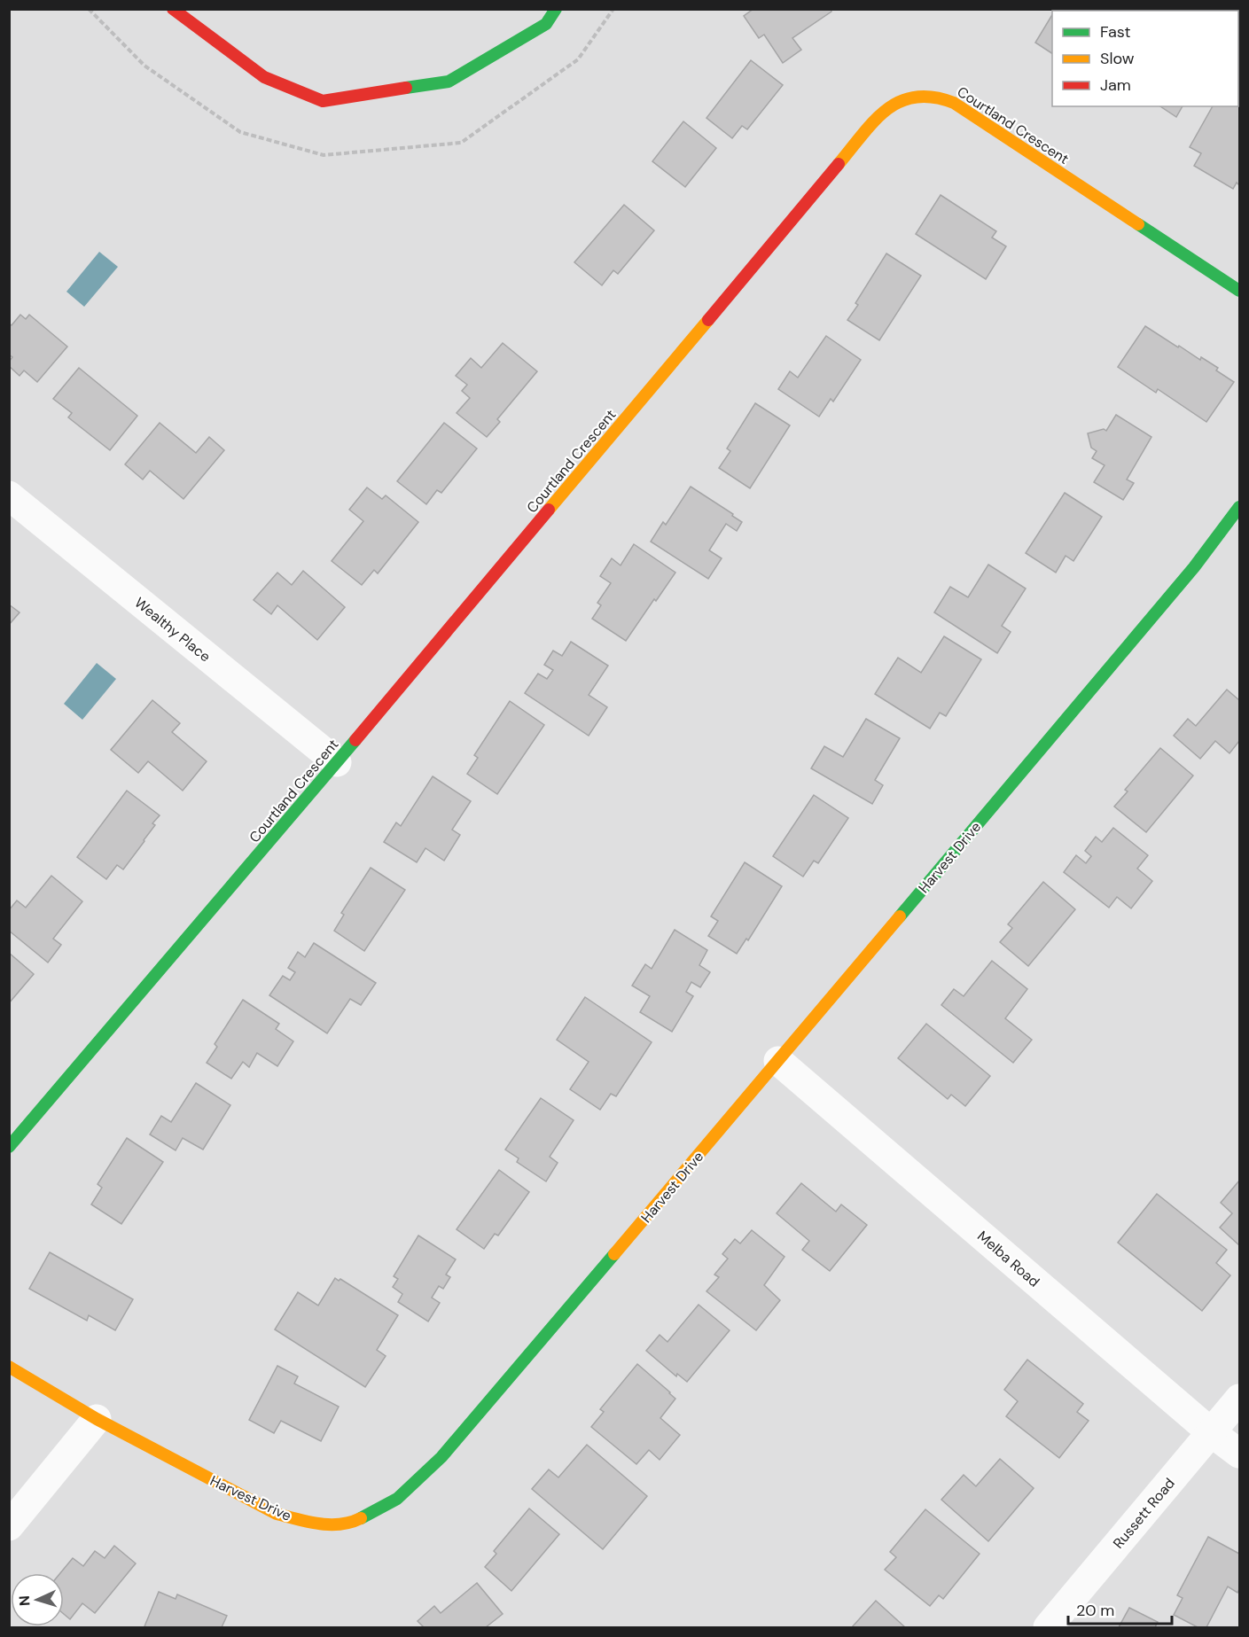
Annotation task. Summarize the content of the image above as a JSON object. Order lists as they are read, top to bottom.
{
  "streets": {
    "street": [
      "Courtland Crescent",
      "Wealthy Place",
      "Harvest Drive",
      "Melba Road",
      "Russett Road"
    ]
  },
  "crossings": [
    ["Courtland Crescent", "Wealthy Place"],
    ["Harvest Drive", "Melba Road"],
    ["Melba Road", "Russett Road"]
  ],
  "legend": ["Fast", "Slow", "Jam"],
  "scale_bar": "20 m",
  "north": "left"
}
